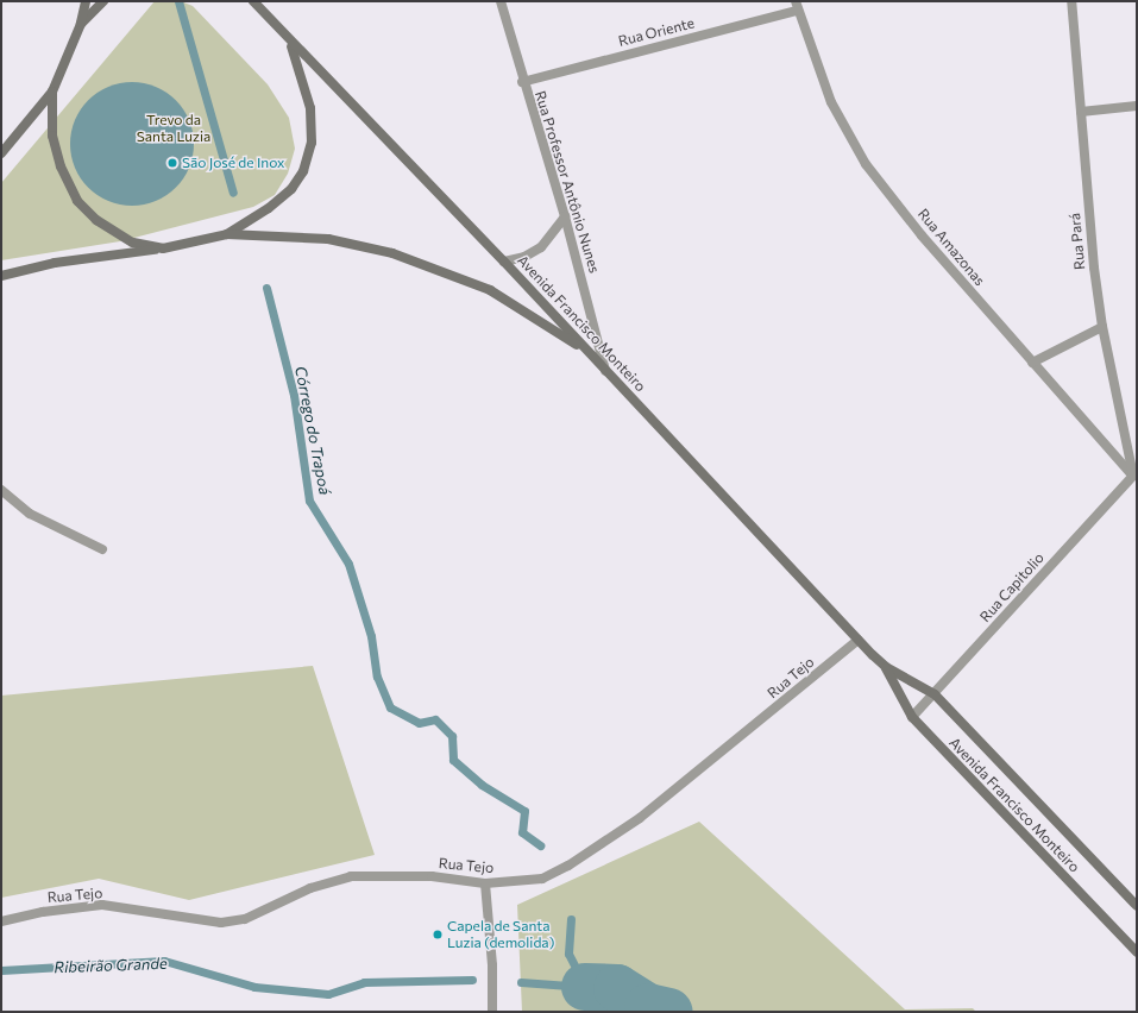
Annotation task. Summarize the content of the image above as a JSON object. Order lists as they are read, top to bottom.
{
  "streets": {
    "main road": ["Avenida Francisco Monteiro"],
    "street": [
      "Rua Oriente",
      "Rua Professor Antônio Nunes",
      "Rua Pará",
      "Rua Amazonas",
      "Rua Capitolio",
      "Rua Tejo"
    ]
  },
  "crossings": [
    ["Rua Oriente", "Rua Professor Antônio Nunes"],
    ["Rua Oriente", "Rua Amazonas"],
    ["Rua Professor Antônio Nunes", "Avenida Francisco Monteiro"],
    ["Rua Pará", "Rua Amazonas"],
    ["Rua Pará", "Rua Capitolio"],
    ["Rua Amazonas", "Rua Capitolio"],
    ["Avenida Francisco Monteiro", "Rua Capitolio"],
    ["Avenida Francisco Monteiro", "Rua Tejo"]
  ],
  "water": ["Córrego do Trapoá", "Ribeirão Grande"],
  "parks": ["Trevo da Santa Luzia"],
  "places": ["São José de Inox", "Capela de Santa Luzia (demolida)"]
}
